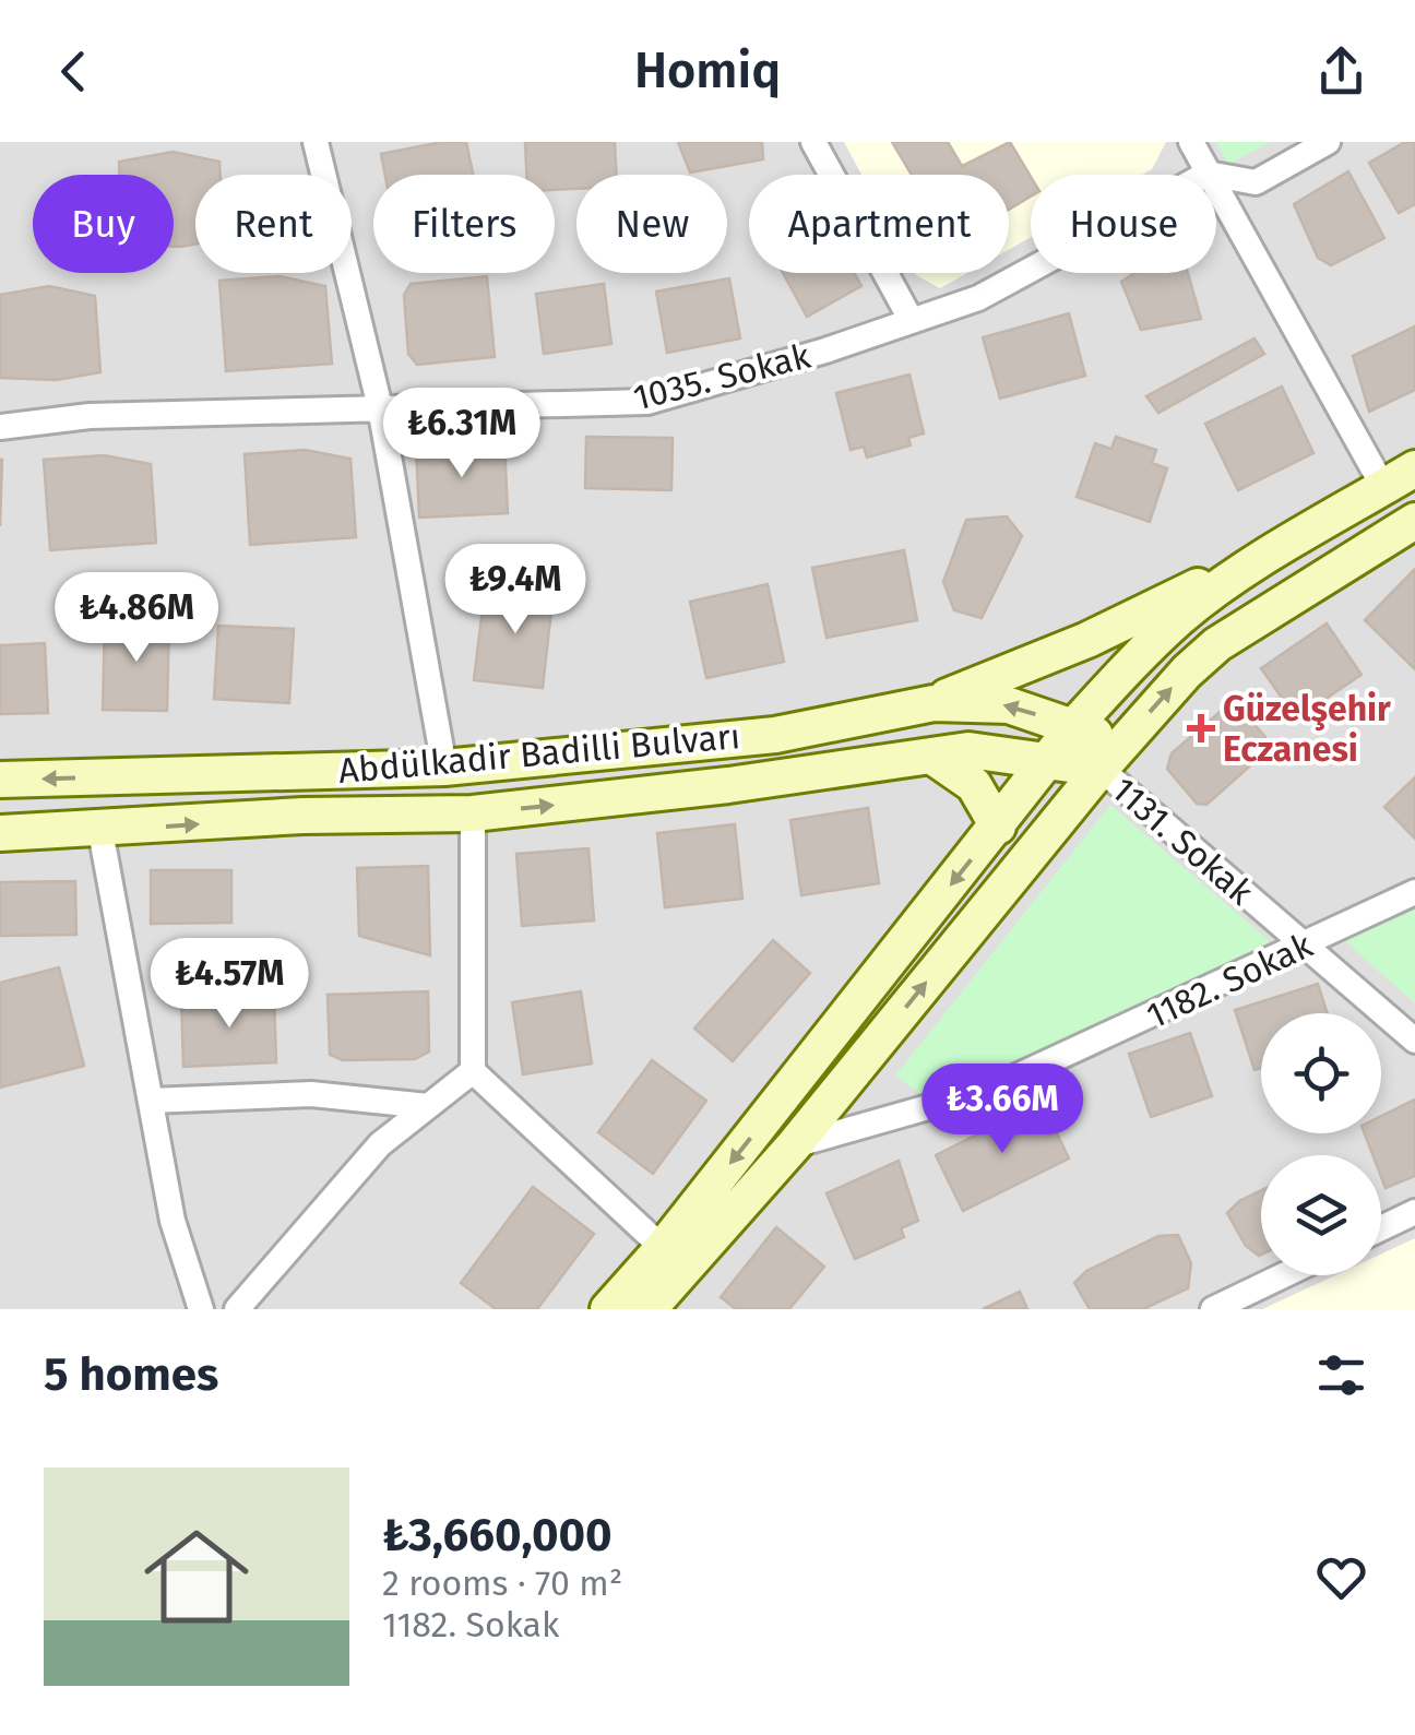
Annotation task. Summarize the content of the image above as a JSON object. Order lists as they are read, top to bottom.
{
  "streets": {
    "main road": ["Abdülkadir Badilli Bulvarı"],
    "street": ["1035. Sokak", "1131. Sokak", "1182. Sokak"]
  },
  "crossings": [
    ["Abdülkadir Badilli Bulvarı", "1131. Sokak"],
    ["1131. Sokak", "1182. Sokak"]
  ],
  "places": {
    "health": ["Güzelşehir Eczanesi"]
  },
  "page": {
    "header": "Homiq",
    "chip": [
      "Buy",
      "Rent",
      "Filters",
      "New",
      "Apartment",
      "House"
    ],
    "price": [
      "₺6.31M",
      "₺9.4M",
      "₺4.86M",
      "₺4.57M",
      "₺3.66M"
    ],
    "heading": "5 homes",
    "list": [
      {
        "name": "₺3,660,000",
        "note": "2 rooms · 70 m² · 1182. Sokak"
      }
    ]
  }
}
